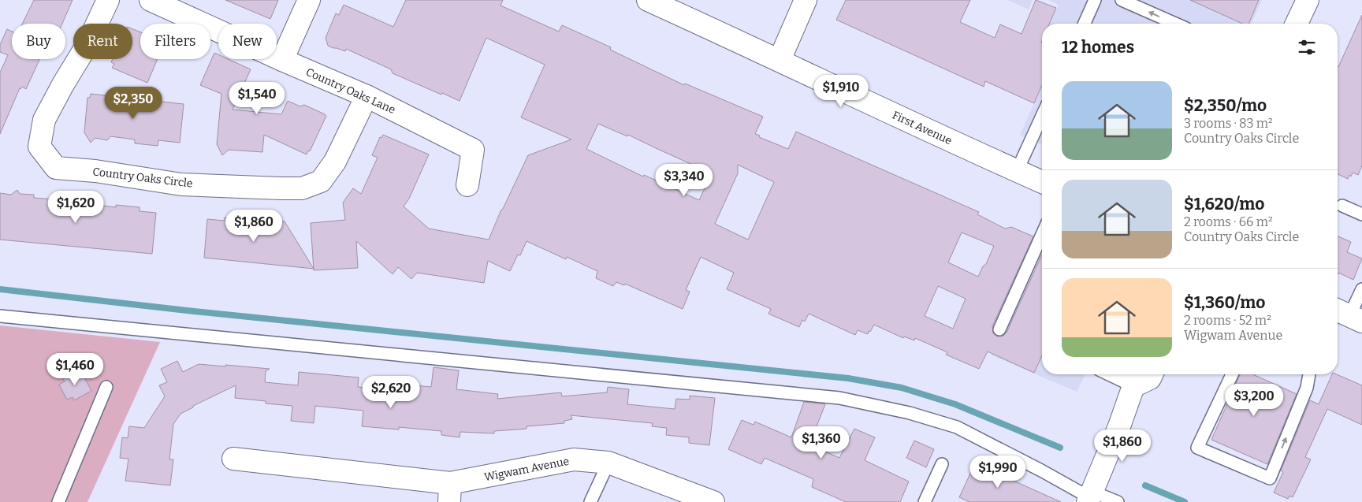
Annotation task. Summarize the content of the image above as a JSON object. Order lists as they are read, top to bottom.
{
  "streets": {
    "street": [
      "Country Oaks Lane",
      "First Avenue",
      "Country Oaks Circle",
      "Wigwam Avenue"
    ]
  },
  "crossings": [
    ["Country Oaks Lane", "Country Oaks Circle"]
  ],
  "page": {
    "chip": [
      "Buy",
      "Rent",
      "Filters",
      "New"
    ],
    "heading": "12 homes",
    "list": [
      {
        "name": "$2,350/mo",
        "note": "3 rooms · 83 m² · Country Oaks Circle"
      },
      {
        "name": "$1,620/mo",
        "note": "2 rooms · 66 m² · Country Oaks Circle"
      },
      {
        "name": "$1,360/mo",
        "note": "2 rooms · 52 m² · Wigwam Avenue"
      }
    ],
    "price": [
      "$1,910",
      "$1,540",
      "$2,350",
      "$3,340",
      "$1,620",
      "$1,860",
      "$1,460",
      "$2,620",
      "$3,200",
      "$1,360",
      "$1,860",
      "$1,990"
    ]
  }
}
